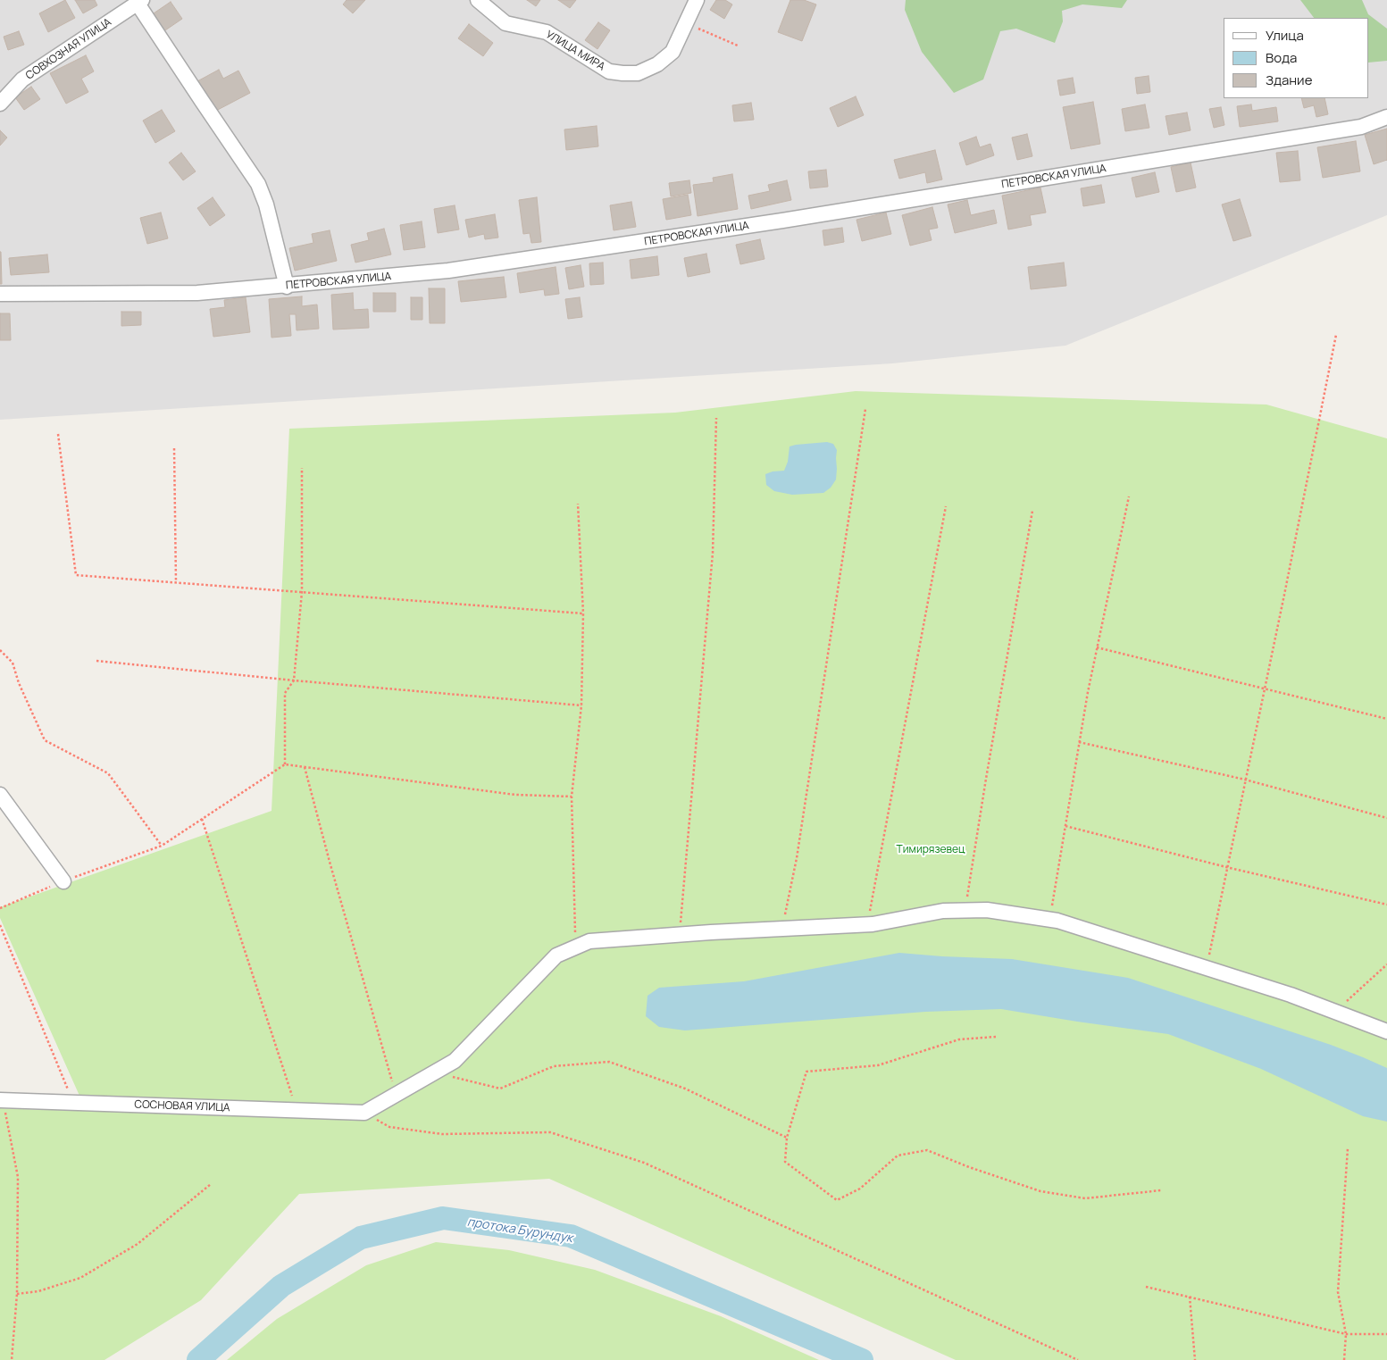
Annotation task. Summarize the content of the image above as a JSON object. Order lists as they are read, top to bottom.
{
  "streets": {
    "street": [
      "СОВХОЗНАЯ УЛИЦА",
      "УЛИЦА МИРА",
      "ПЕТРОВСКАЯ УЛИЦА",
      "СОСНОВАЯ УЛИЦА"
    ]
  },
  "water": ["протока Бурундук"],
  "parks": ["Тимирязевец"],
  "legend": ["Улица", "Вода", "Здание"]
}
